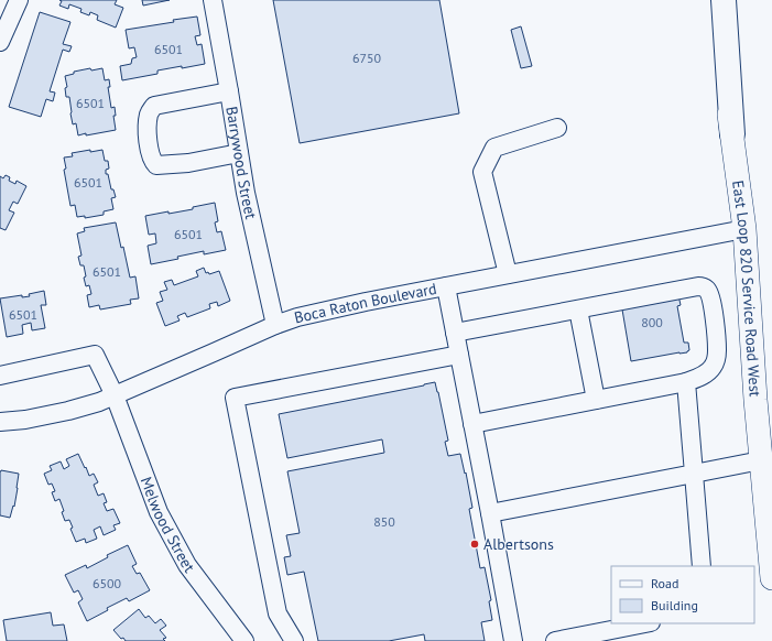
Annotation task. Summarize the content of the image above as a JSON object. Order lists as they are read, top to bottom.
{
  "streets": {
    "main road": ["East Loop 820 Service Road West"],
    "street": ["Barrywood Street", "Boca Raton Boulevard", "Melwood Street"]
  },
  "crossings": [
    ["Barrywood Street", "Boca Raton Boulevard"],
    ["East Loop 820 Service Road West", "Boca Raton Boulevard"],
    ["Boca Raton Boulevard", "Melwood Street"]
  ],
  "places": ["Albertsons"],
  "house_numbers": [
    "6501",
    "6750",
    "6501",
    "6501",
    "6501",
    "6501",
    "6501",
    "800",
    "850",
    "6500"
  ],
  "legend": ["Road", "Building"]
}
